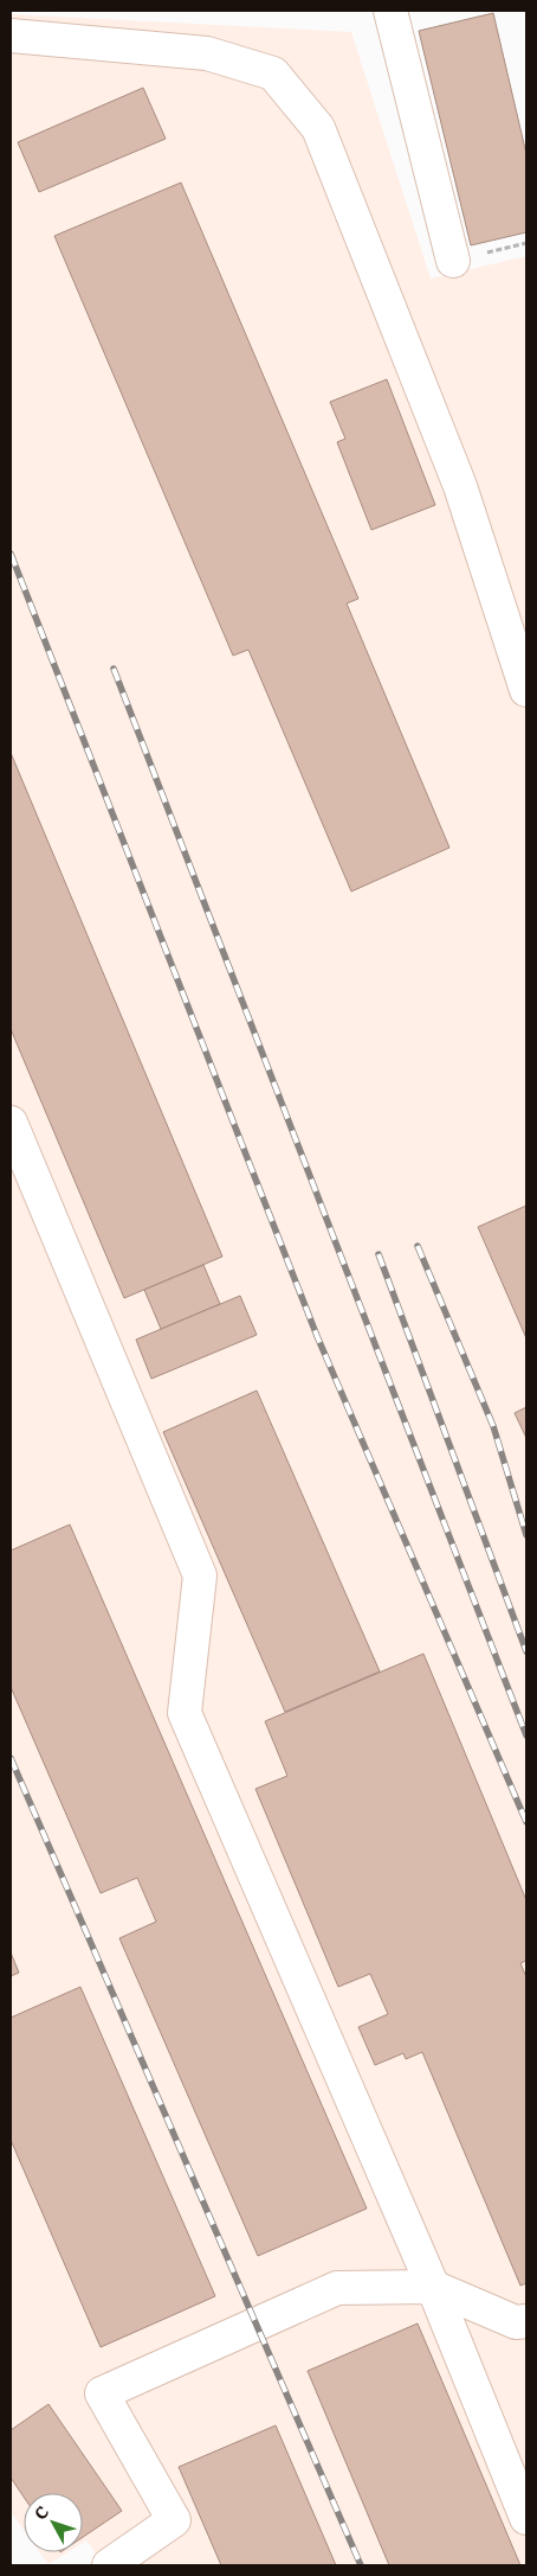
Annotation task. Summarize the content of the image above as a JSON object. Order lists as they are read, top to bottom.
{
  "north": "top left"
}
